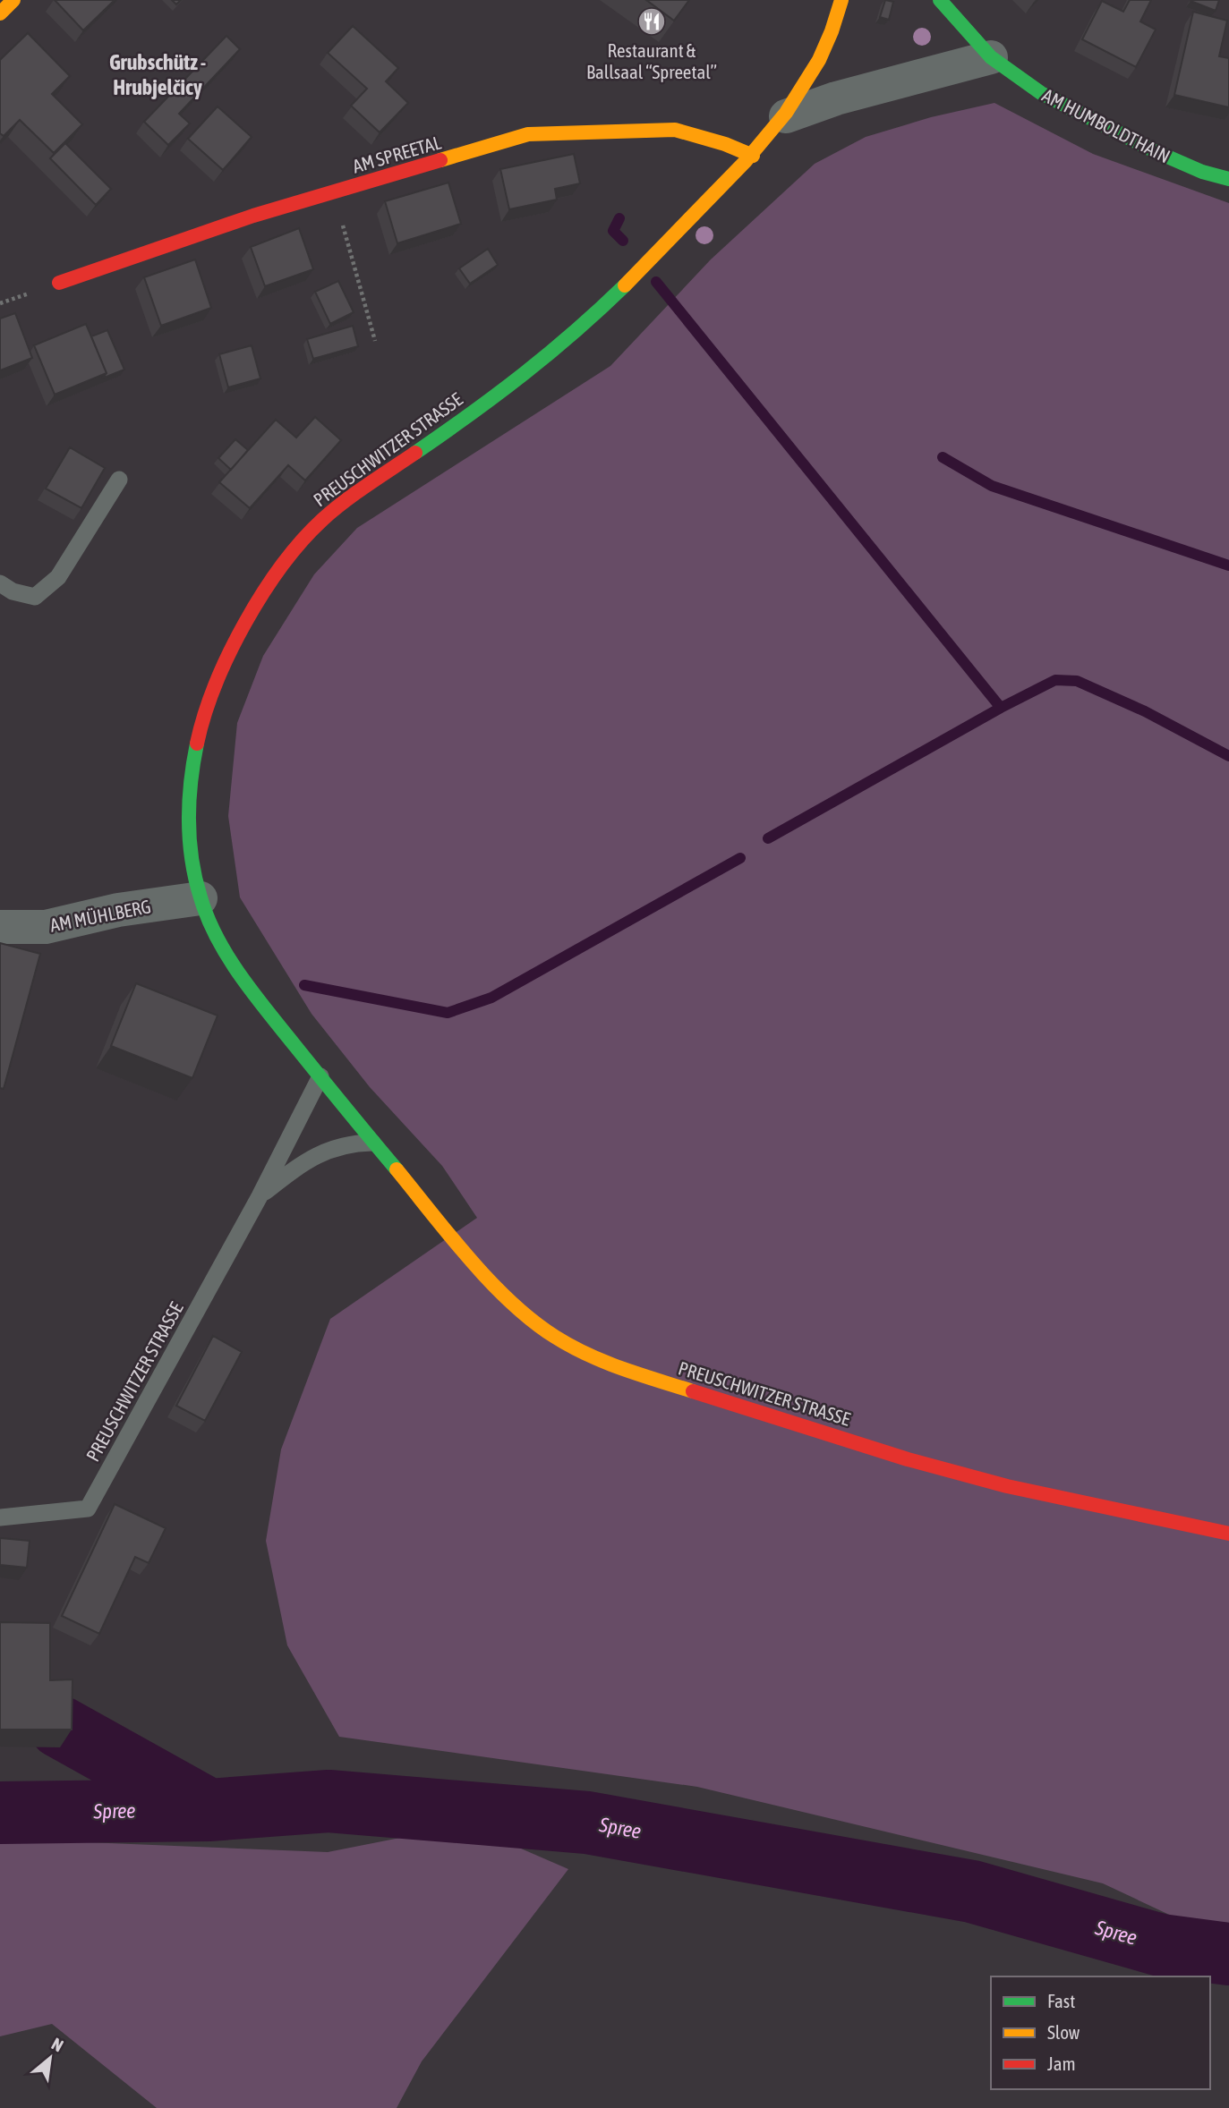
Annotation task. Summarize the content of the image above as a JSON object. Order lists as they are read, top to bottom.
{
  "streets": {
    "street": [
      "AM HUMBOLDTHAIN",
      "AM SPREETAL",
      "PREUSCHWITZER STRASSE",
      "AM MÜHLBERG"
    ]
  },
  "crossings": [
    ["AM SPREETAL", "PREUSCHWITZER STRASSE"],
    ["PREUSCHWITZER STRASSE", "AM MÜHLBERG"]
  ],
  "districts": ["Grubschütz - Hrubjelčicy"],
  "water": ["Spree"],
  "places": {
    "restaurant": ["Restaurant & Ballsaal “Spreetal”"]
  },
  "legend": ["Fast", "Slow", "Jam"],
  "north": "top right"
}
